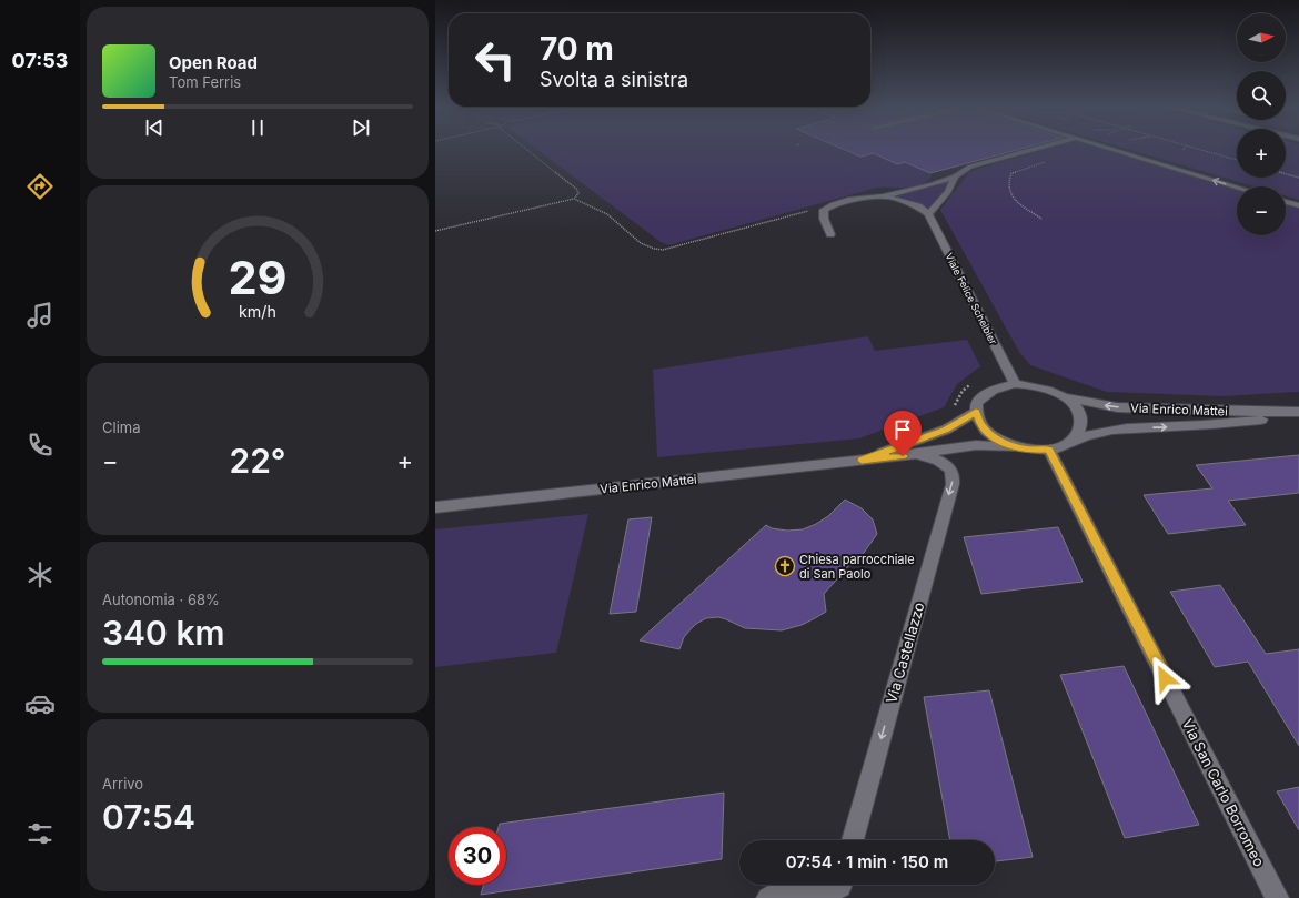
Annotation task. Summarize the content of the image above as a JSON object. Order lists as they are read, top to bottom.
{
  "streets": {
    "street": [
      "Viale Felice Scheibler",
      "Via Enrico Mattei",
      "Via Castellazzo",
      "Via San Carlo Borromeo"
    ]
  },
  "crossings": [
    ["Viale Felice Scheibler", "Via Enrico Mattei"],
    ["Viale Felice Scheibler", "Via San Carlo Borromeo"],
    ["Via Enrico Mattei", "Via Castellazzo"],
    ["Via Enrico Mattei", "Via San Carlo Borromeo"]
  ],
  "one_way": ["Via Castellazzo"],
  "places": {
    "church": ["Chiesa parrocchiale di San Paolo"]
  },
  "north": "right",
  "page": {
    "tabs": "07:53",
    "map_buttons": ["+", "−"],
    "turn": ["70 m", "Svolta a sinistra"],
    "song": ["Open Road", "Tom Ferris"],
    "tile": [
      "Clima",
      ["Autonomia · 68%", "340 km"],
      ["Arrivo", "07:54"]
    ],
    "heat": ["−", "22°", "+"],
    "limit": "30",
    "trip": "07:54 · 1 min · 150 m",
    "gauge": ["29", "km/h"]
  }
}
